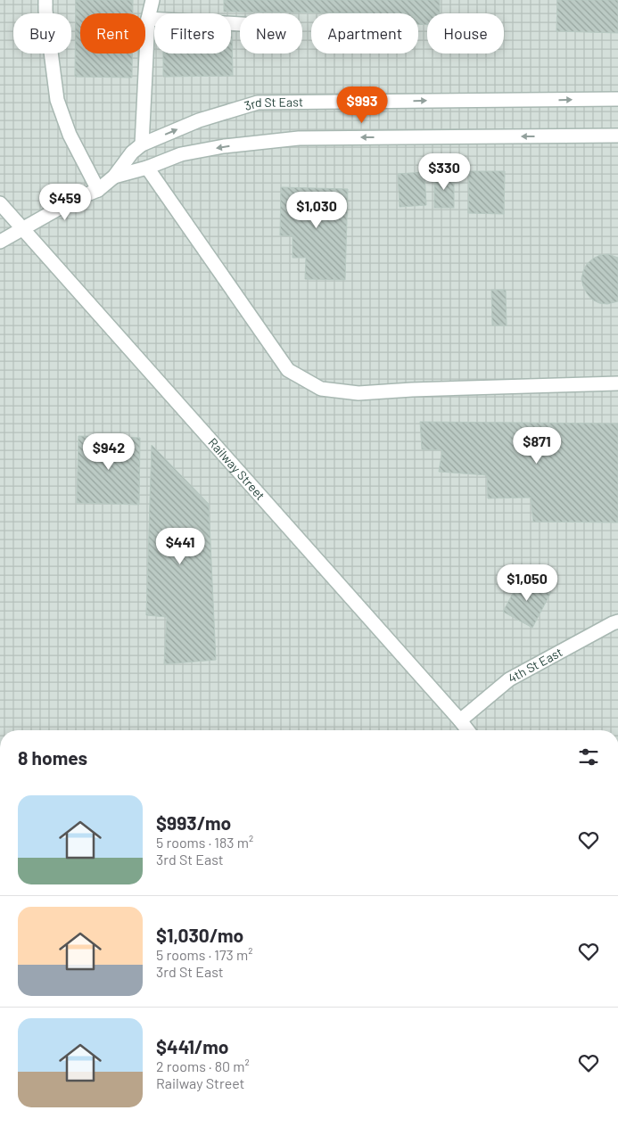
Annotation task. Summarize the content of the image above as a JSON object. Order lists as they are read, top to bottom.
{
  "streets": {
    "street": ["3rd St East", "Railway Street", "4th St East"]
  },
  "crossings": [
    ["3rd St East", "Railway Street"],
    ["Railway Street", "4th St East"]
  ],
  "page": {
    "chip": [
      "Buy",
      "Rent",
      "Filters",
      "New",
      "Apartment",
      "House"
    ],
    "price": [
      "$993",
      "$330",
      "$459",
      "$1,030",
      "$871",
      "$942",
      "$441",
      "$1,050"
    ],
    "heading": "8 homes",
    "list": [
      {
        "name": "$993/mo",
        "note": "5 rooms · 183 m² · 3rd St East"
      },
      {
        "name": "$1,030/mo",
        "note": "5 rooms · 173 m² · 3rd St East"
      },
      {
        "name": "$441/mo",
        "note": "2 rooms · 80 m² · Railway Street"
      }
    ]
  }
}
